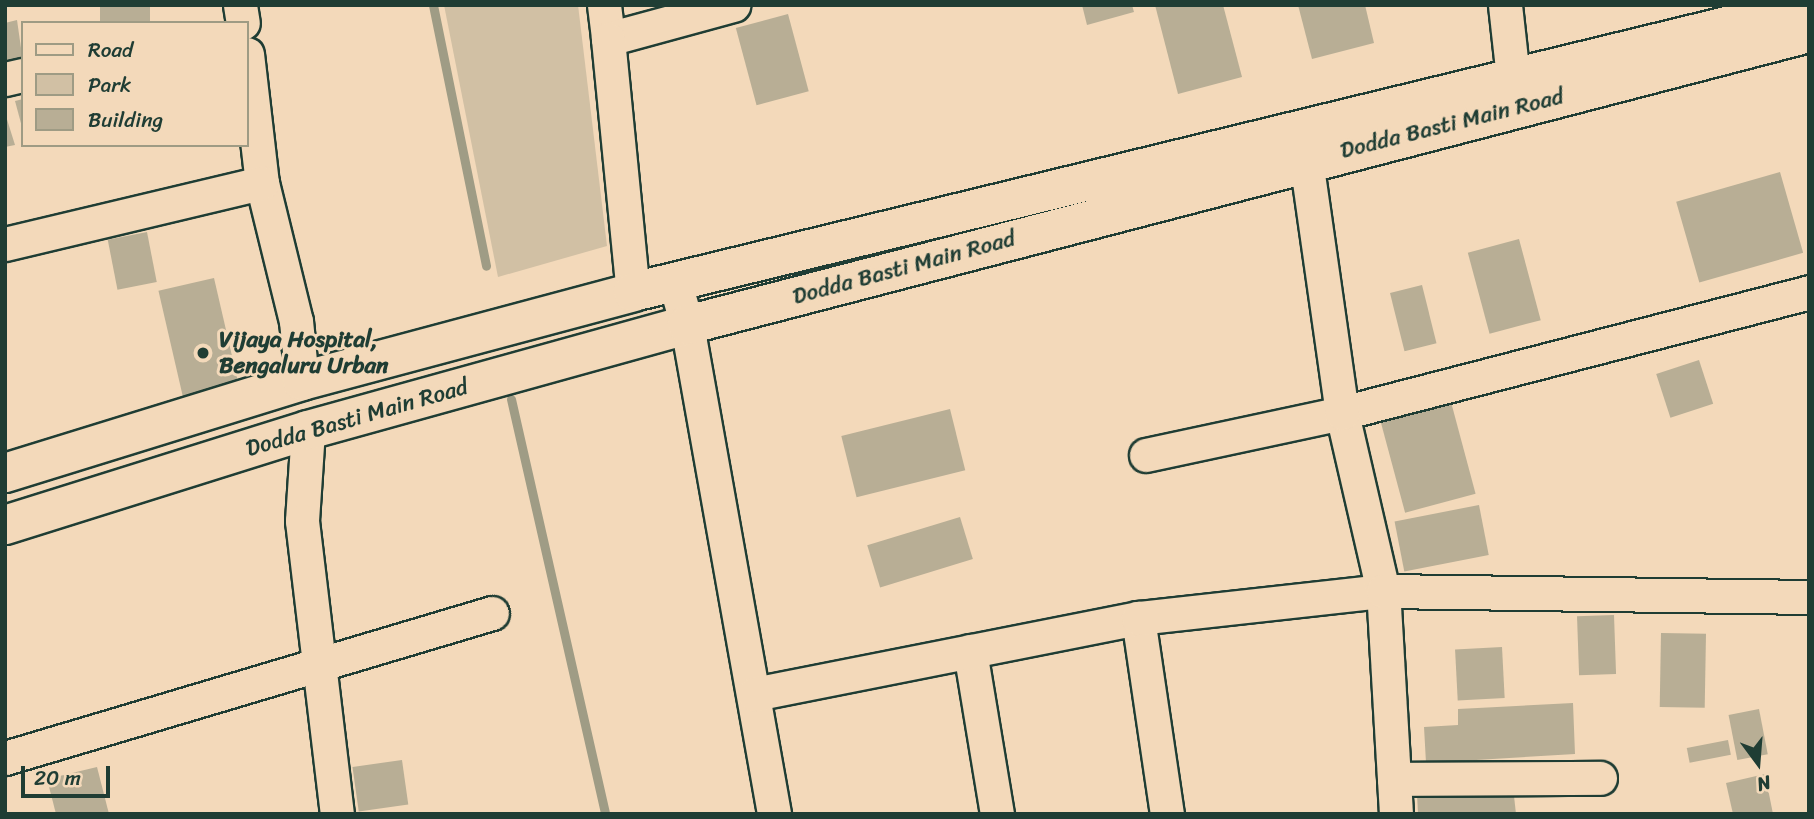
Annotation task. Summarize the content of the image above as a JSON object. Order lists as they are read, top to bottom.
{
  "streets": {
    "street": ["Dodda Basti Main Road"]
  },
  "places": ["Vijaya Hospital, Bengaluru Urban"],
  "legend": ["Road", "Park", "Building"],
  "scale_bar": "20 m",
  "north": "bottom"
}
